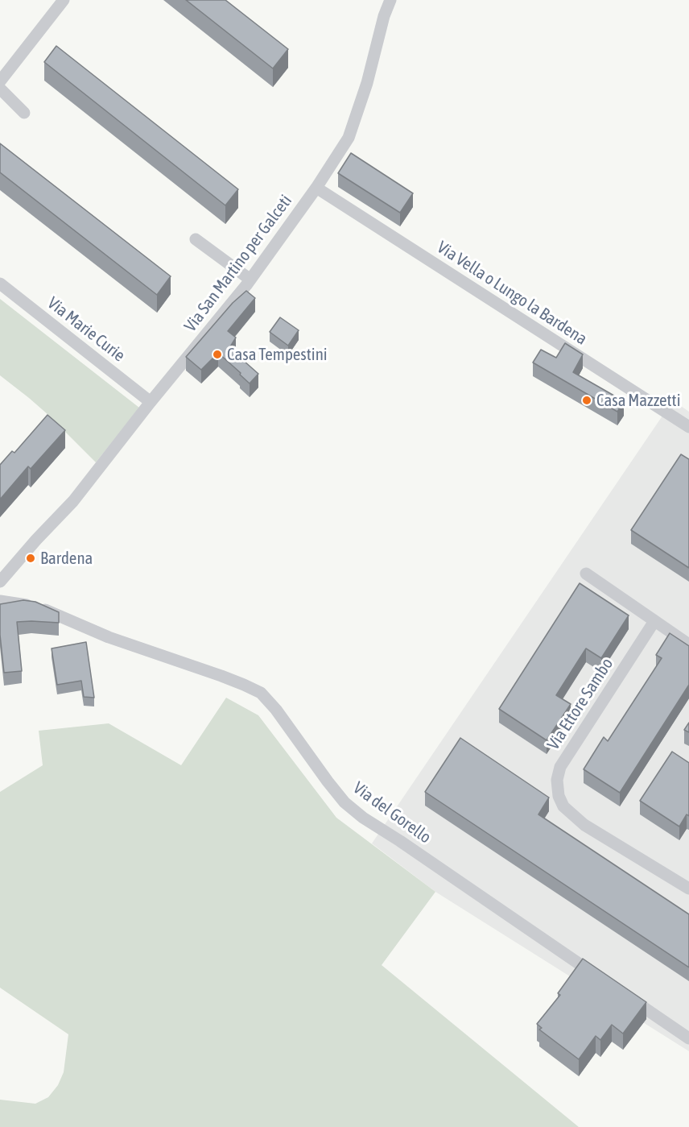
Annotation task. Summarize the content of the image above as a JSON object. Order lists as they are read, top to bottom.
{
  "streets": {
    "street": [
      "Via San Martino per Galceti",
      "Via Vella o Lungo la Bardena",
      "Via Marie Curie",
      "Via Ettore Sambo",
      "Via del Gorello"
    ]
  },
  "crossings": [
    ["Via San Martino per Galceti", "Via Vella o Lungo la Bardena"],
    ["Via San Martino per Galceti", "Via Marie Curie"]
  ],
  "places": ["Casa Tempestini", "Casa Mazzetti", "Bardena"]
}
